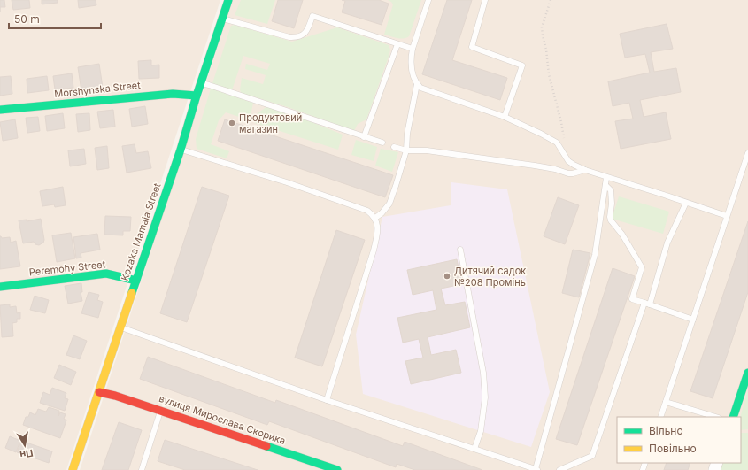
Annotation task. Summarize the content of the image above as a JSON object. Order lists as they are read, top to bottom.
{
  "streets": {
    "street": [
      "Morshynska Street",
      "Kozaka Mamaia Street",
      "Peremohy Street",
      "вулиця Мирослава Скорика"
    ]
  },
  "crossings": [
    ["Morshynska Street", "Kozaka Mamaia Street"],
    ["Kozaka Mamaia Street", "Peremohy Street"],
    ["Kozaka Mamaia Street", "вулиця Мирослава Скорика"]
  ],
  "places": ["Продуктовий магазин", "Дитячий садок №208 Промінь"],
  "legend": ["Вільно", "Повільно"],
  "scale_bar": "50 m",
  "north": "bottom"
}
